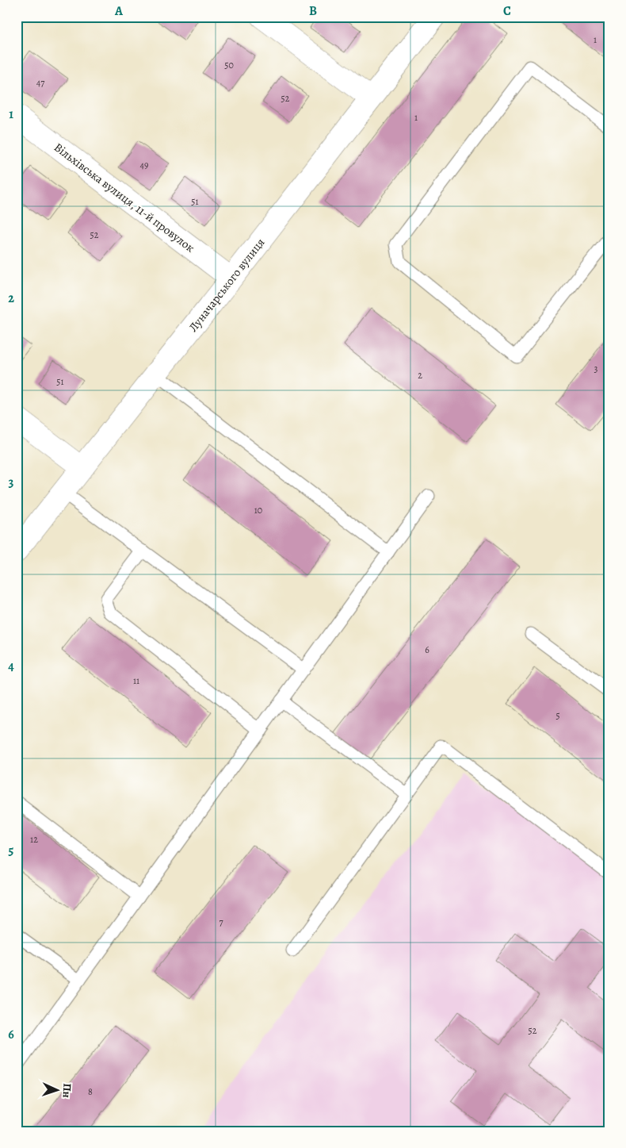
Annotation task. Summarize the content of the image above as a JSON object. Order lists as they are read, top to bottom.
{
  "streets": {
    "street": ["Вільхівська вулиця, 11-й провулок", "Луначарського вулиця"]
  },
  "crossings": [
    ["Вільхівська вулиця, 11-й провулок", "Луначарського вулиця"]
  ],
  "house_numbers": [
    "1",
    "50",
    "47",
    "52",
    "1",
    "49",
    "51",
    "52",
    "3",
    "2",
    "51",
    "10",
    "6",
    "11",
    "5",
    "12",
    "7",
    "52",
    "8"
  ],
  "north": "right",
  "grid": {
    "columns": ["A", "B", "C"],
    "rows": [
      "1",
      "2",
      "3",
      "4",
      "5",
      "6"
    ]
  }
}
